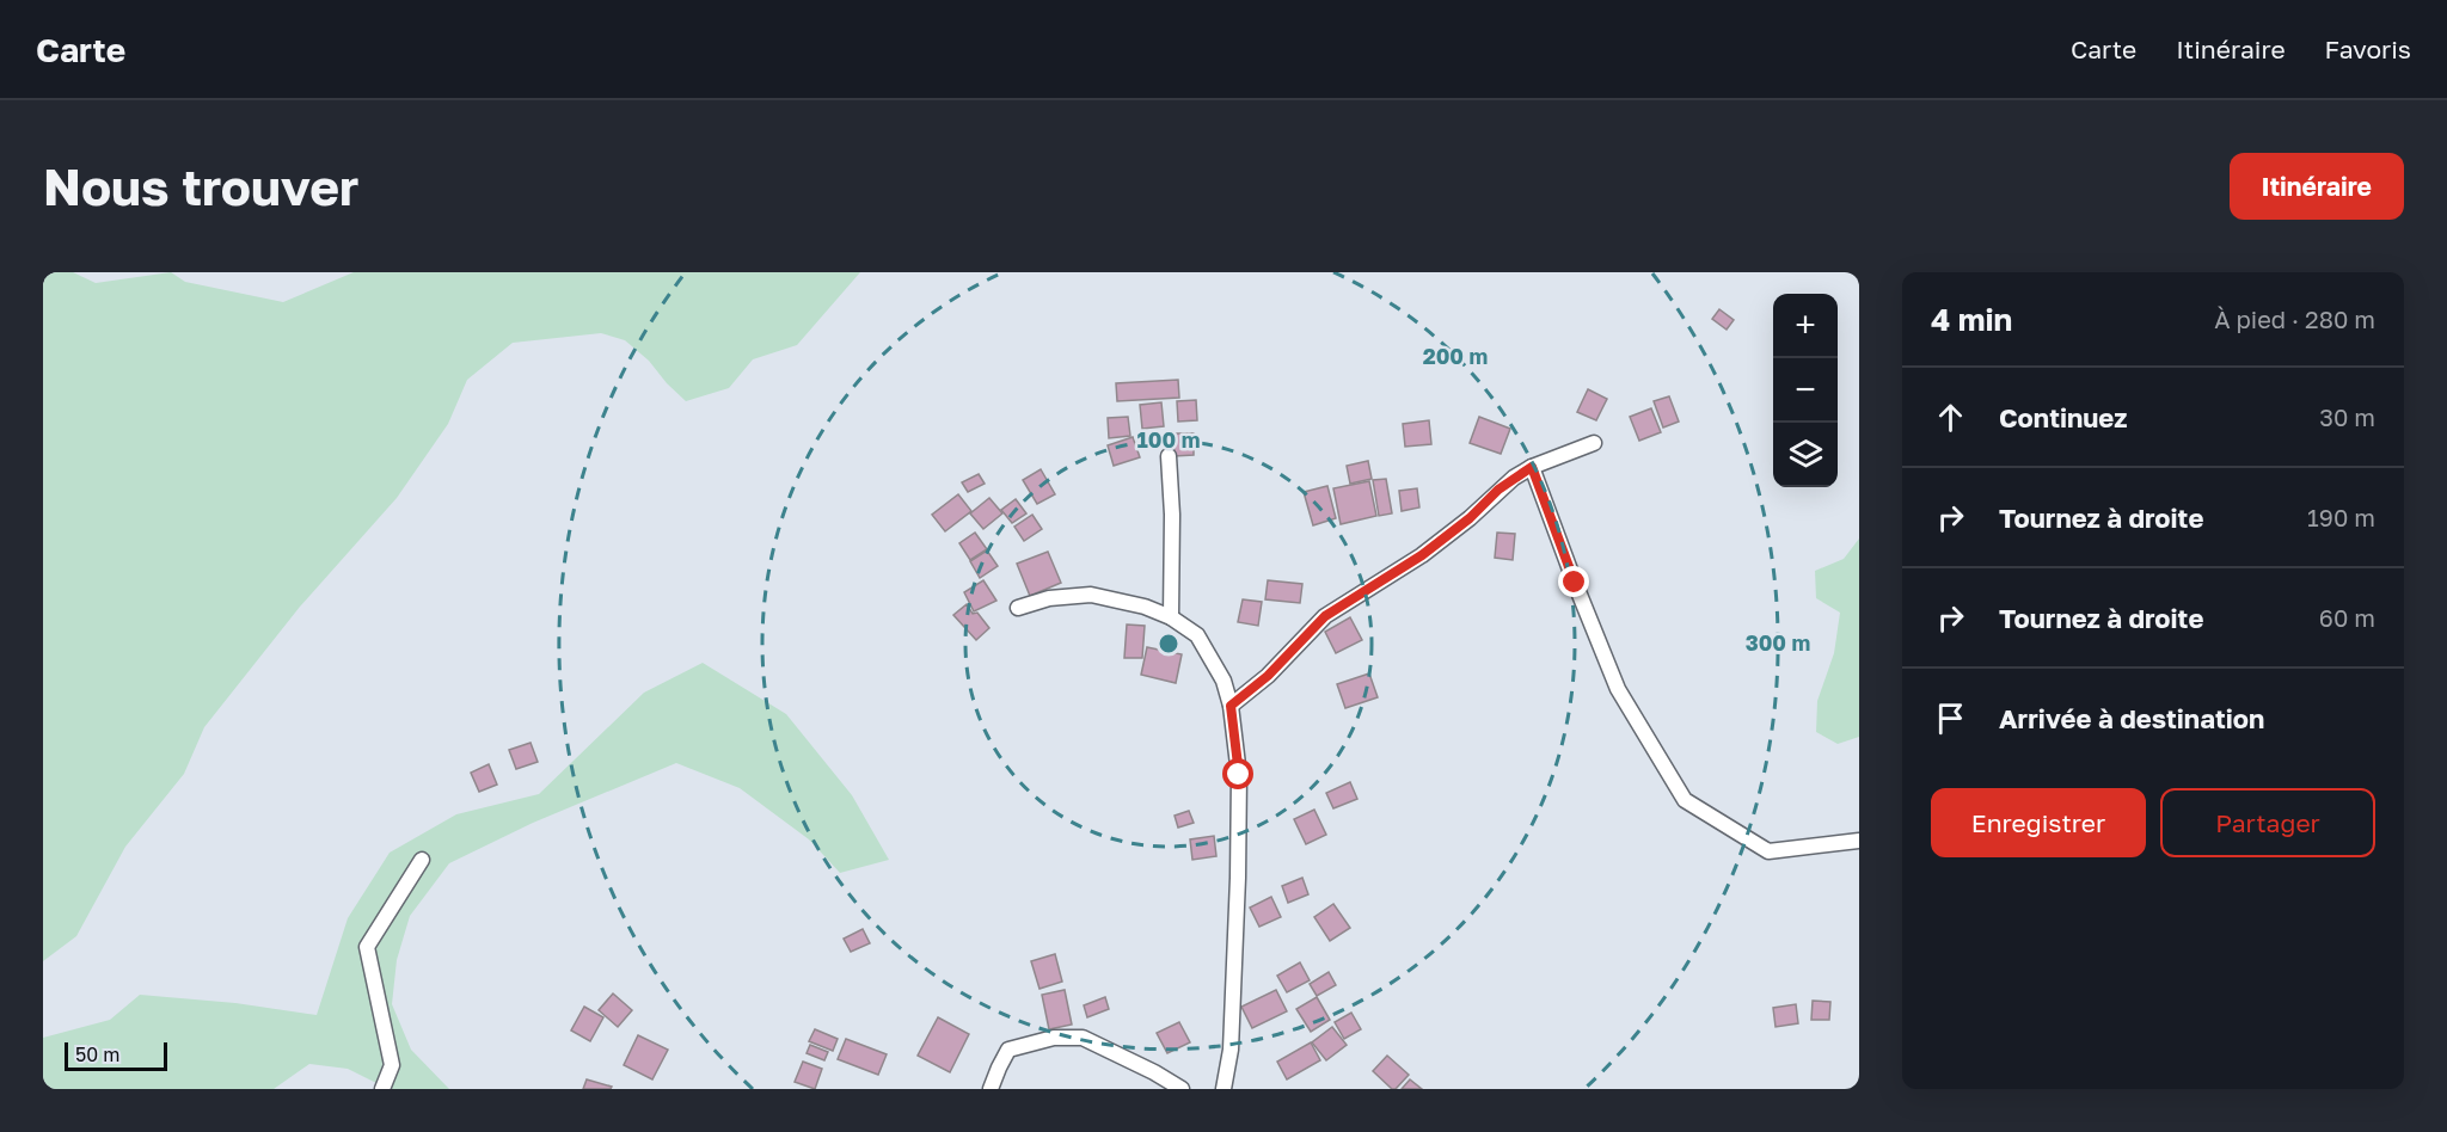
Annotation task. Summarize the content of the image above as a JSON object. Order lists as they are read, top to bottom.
{
  "scale_bar": "50 m",
  "page": {
    "header": "Carte",
    "nav": ["Carte", "Itinéraire", "Favoris"],
    "buttons": [
      "Itinéraire",
      ["Enregistrer", "Partager"]
    ],
    "title": "Nous trouver",
    "heading": ["4 min", "À pied · 280 m"],
    "map_buttons": ["+", "−"],
    "list": [
      ["Continuez", "30 m"],
      ["Tournez à droite", "190 m"],
      ["Tournez à droite", "60 m"],
      "Arrivée à destination"
    ],
    "scale": "50 m"
  },
  "rings": ["200 m", "100 m", "300 m"]
}
